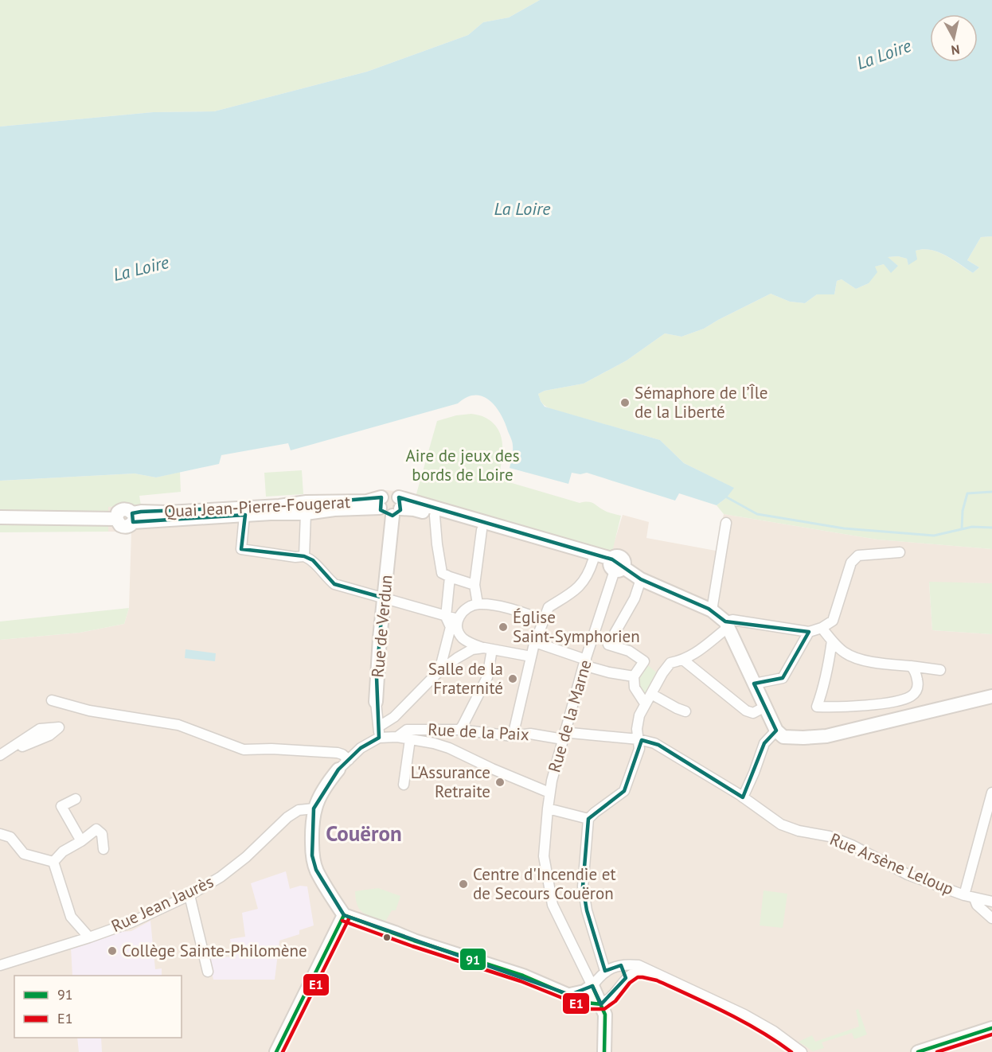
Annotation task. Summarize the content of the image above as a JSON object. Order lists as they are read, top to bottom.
{
  "streets": {
    "main road": ["Quai Jean-Pierre-Fougerat", "Rue de Verdun"],
    "street": [
      "Rue de la Marne",
      "Rue de la Paix",
      "Rue Arsène Leloup",
      "Rue Jean Jaurès"
    ]
  },
  "crossings": [
    ["Quai Jean-Pierre-Fougerat", "Rue de Verdun"],
    ["Quai Jean-Pierre-Fougerat", "Rue de la Marne"],
    ["Rue de la Marne", "Rue de la Paix"],
    ["Rue de la Paix", "Rue Arsène Leloup"]
  ],
  "districts": ["Couëron"],
  "water": ["La Loire"],
  "parks": ["Aire de jeux des bords de Loire"],
  "places": [
    "Sémaphore de l’Île de la Liberté",
    "Église Saint-Symphorien",
    "Salle de la Fraternité",
    "L'Assurance Retraite",
    "Centre d'Incendie et de Secours Couëron",
    "Collège Sainte-Philomène"
  ],
  "lines": ["transit line 91", "transit line E1"],
  "legend": ["91", "E1"],
  "north": "bottom"
}
